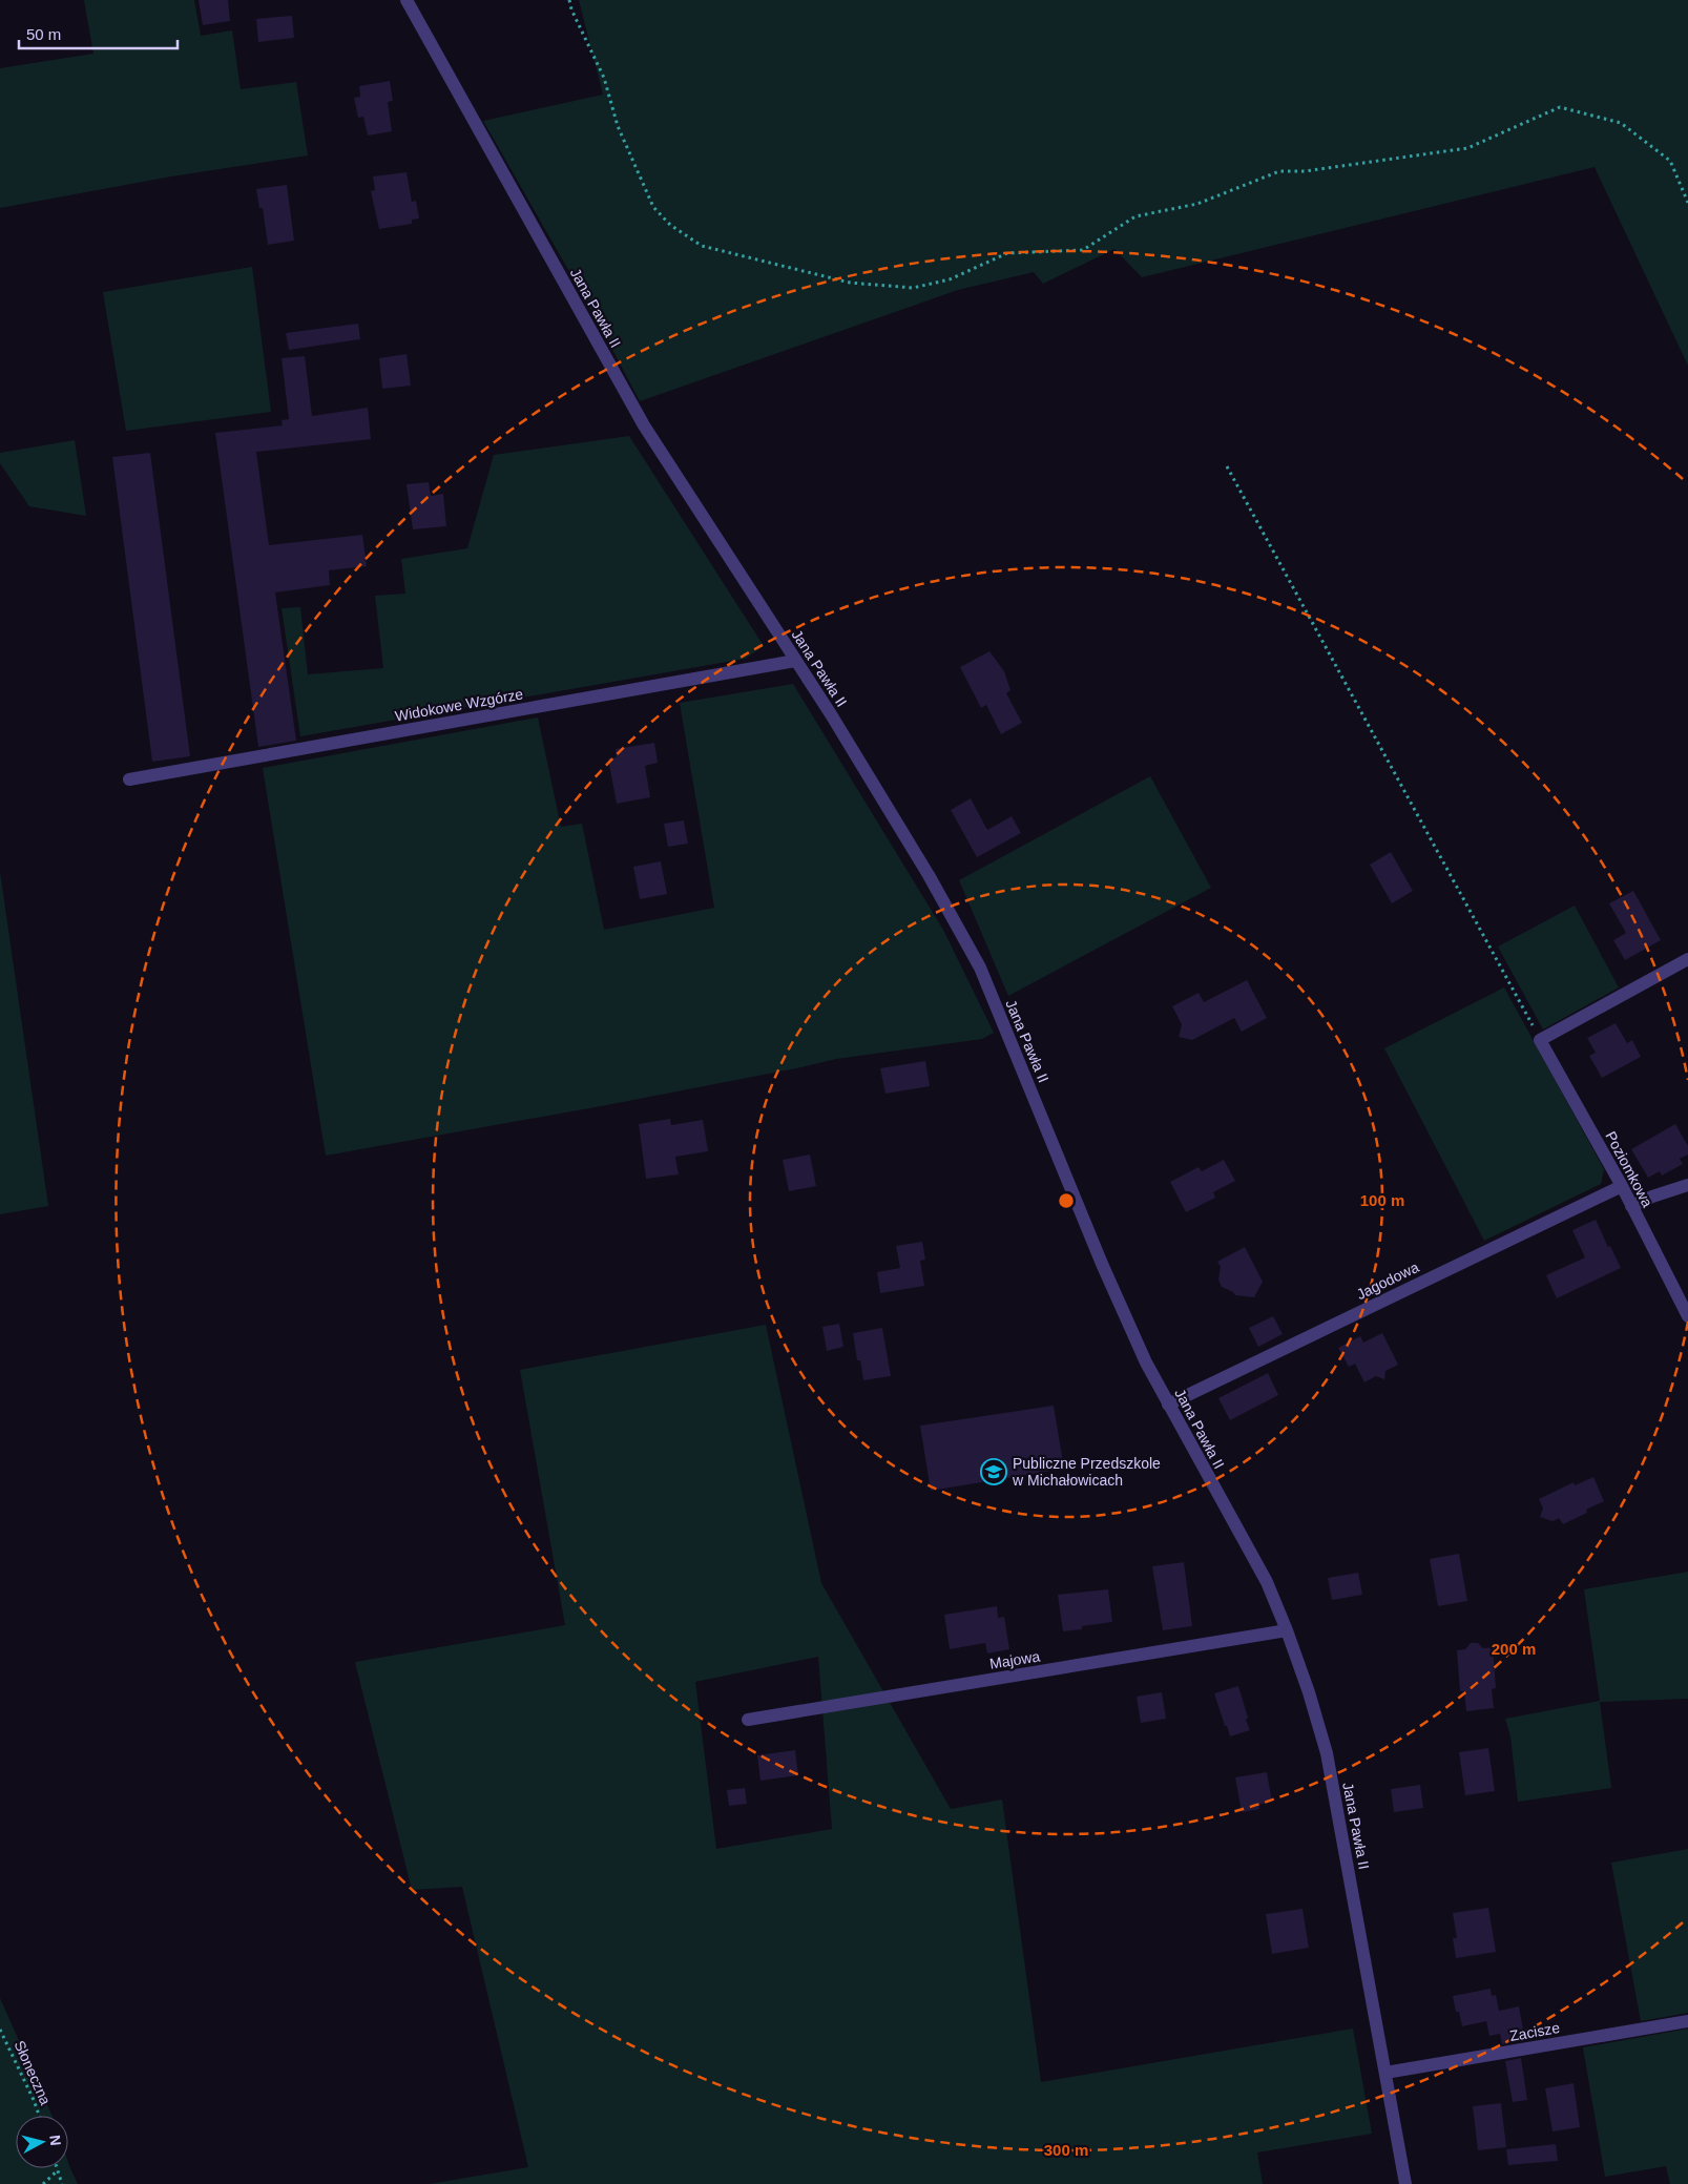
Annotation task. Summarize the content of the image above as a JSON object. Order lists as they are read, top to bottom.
{
  "streets": {
    "street": [
      "Jana Pawła II",
      "Widokowe Wzgórze",
      "Poziomkowa",
      "Jagodowa",
      "Majowa",
      "Zacisze"
    ],
    "path": ["Słoneczna"]
  },
  "crossings": [
    ["Jana Pawła II", "Widokowe Wzgórze"],
    ["Jana Pawła II", "Jagodowa"],
    ["Jana Pawła II", "Majowa"],
    ["Jana Pawła II", "Zacisze"],
    ["Poziomkowa", "Jagodowa"]
  ],
  "places": {
    "school or university": ["Publiczne Przedszkole w Michałowicach"]
  },
  "scale_bar": "50 m",
  "north": "right",
  "rings": ["100 m", "200 m", "300 m"]
}
